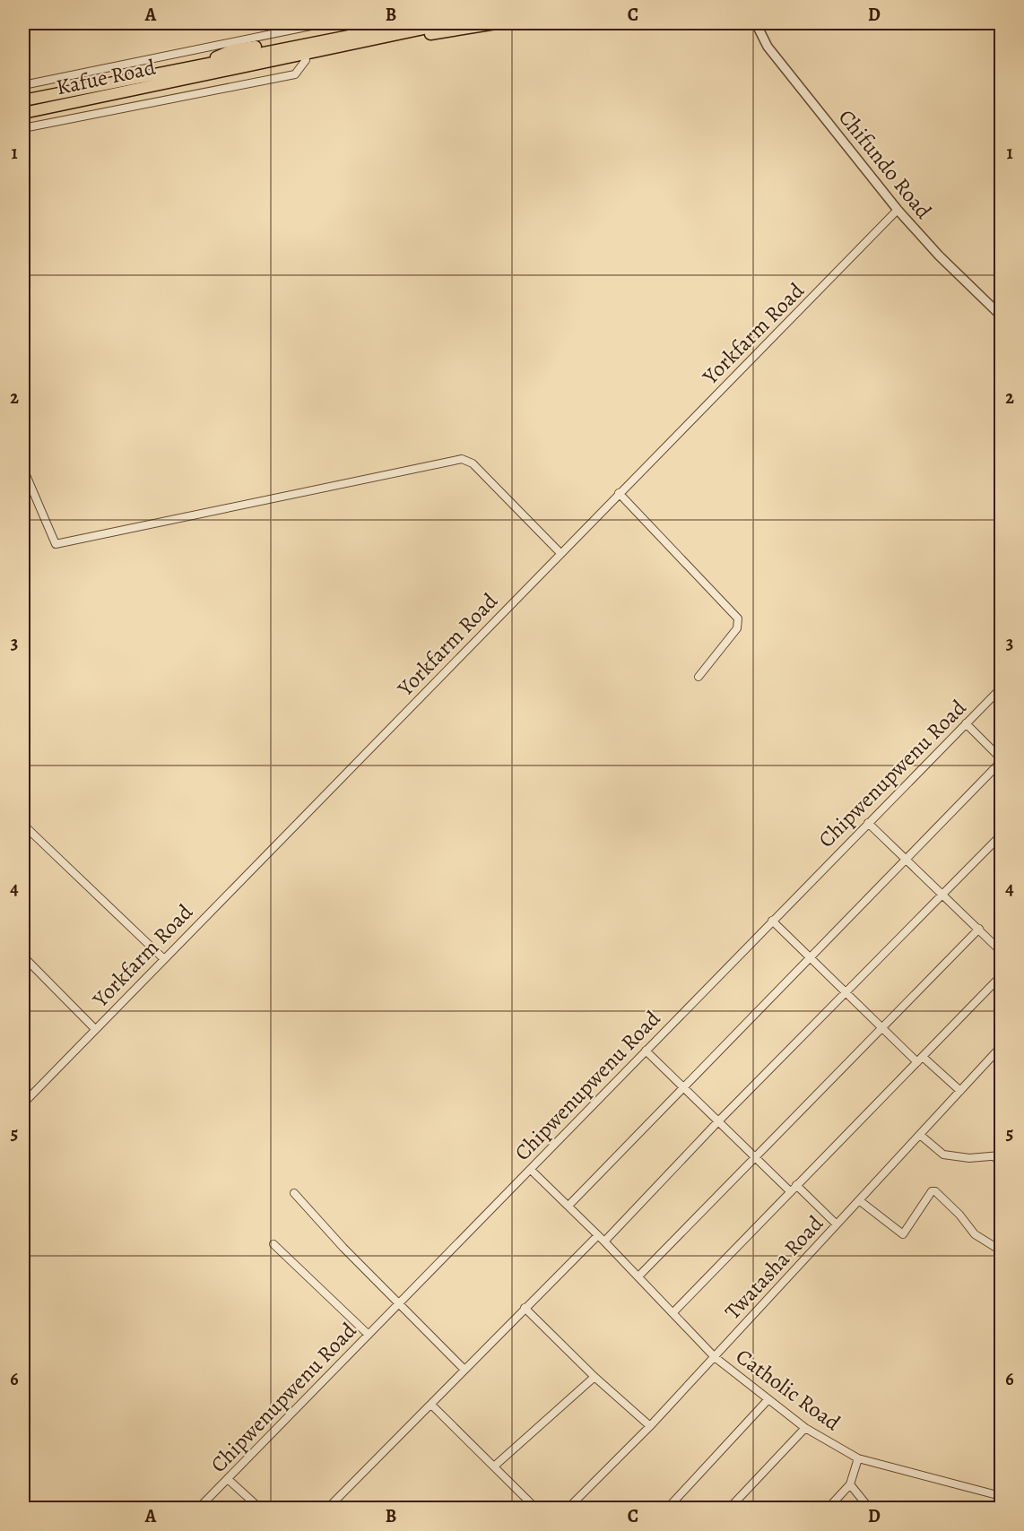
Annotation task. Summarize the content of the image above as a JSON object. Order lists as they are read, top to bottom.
{
  "streets": {
    "main road": ["Kafue Road"],
    "street": [
      "Chifundo Road",
      "Yorkfarm Road",
      "Chipwenupwenu Road",
      "Twatasha Road",
      "Catholic Road"
    ]
  },
  "crossings": [
    ["Chifundo Road", "Yorkfarm Road"],
    ["Chipwenupwenu Road", "Catholic Road"],
    ["Twatasha Road", "Catholic Road"]
  ],
  "grid": {
    "columns": [
      "A",
      "B",
      "C",
      "D"
    ],
    "rows": [
      "1",
      "2",
      "3",
      "4",
      "5",
      "6"
    ]
  }
}
